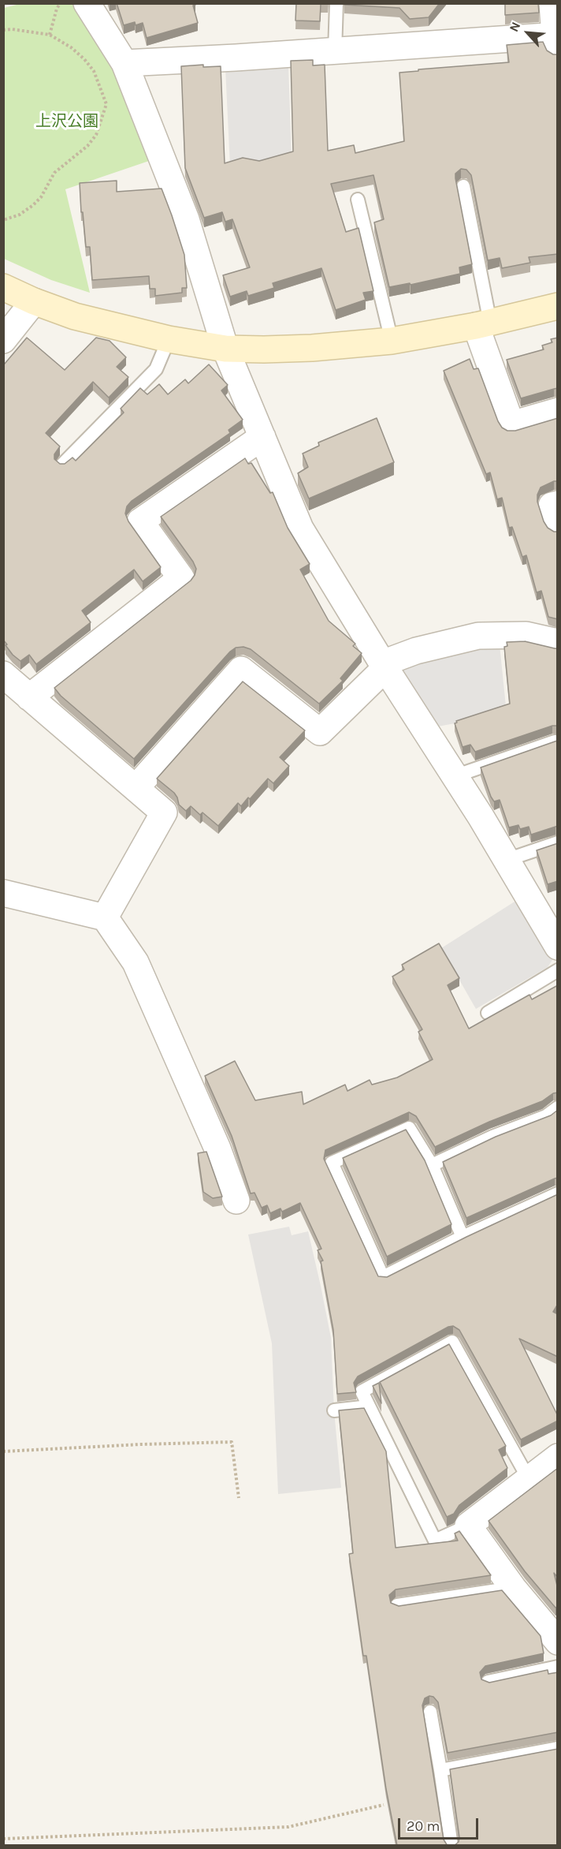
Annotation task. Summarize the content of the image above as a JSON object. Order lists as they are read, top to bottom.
{
  "parks": ["上沢公園"],
  "scale_bar": "20 m",
  "north": "top left"
}
